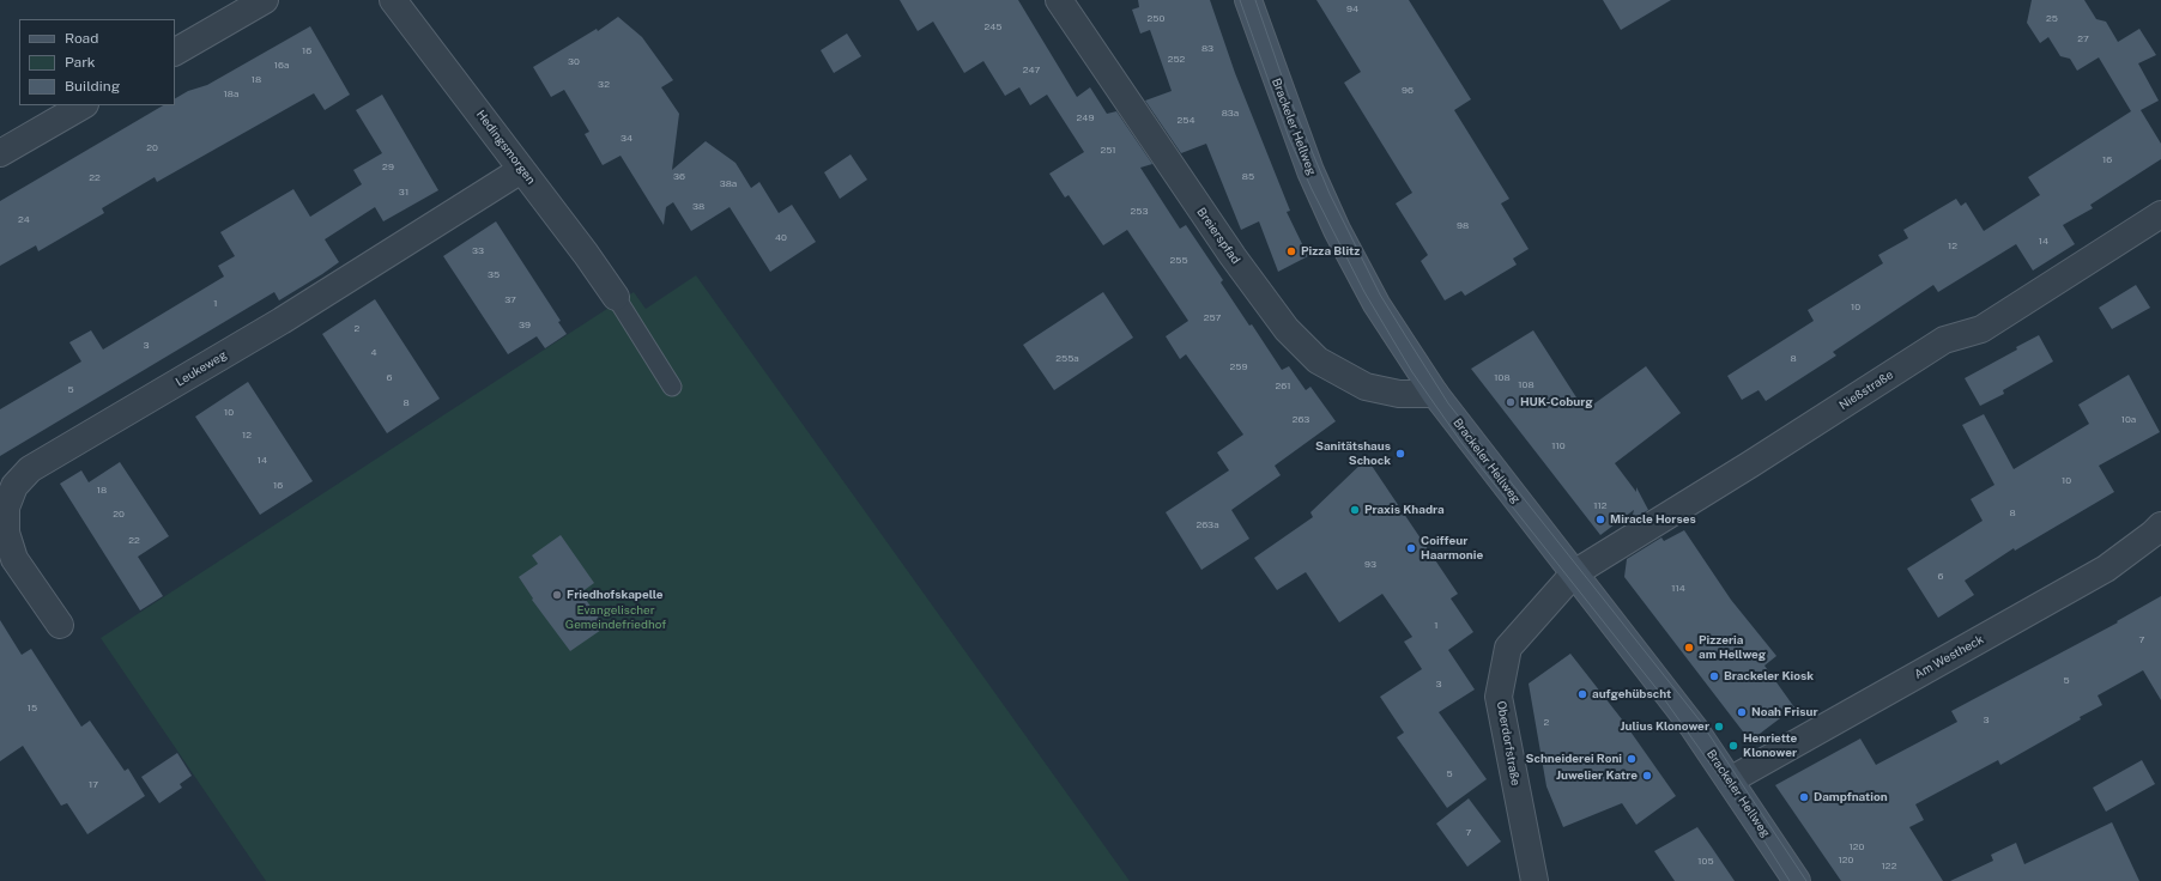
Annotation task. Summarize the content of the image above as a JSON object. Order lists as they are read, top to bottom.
{
  "streets": {
    "main road": ["Brackeler Hellweg"],
    "street": [
      "Hedingsmorgen",
      "Breierspfad",
      "Leukeweg",
      "Nießstraße",
      "Am Westheck",
      "Oberdorfstraße"
    ]
  },
  "crossings": [
    ["Brackeler Hellweg", "Breierspfad"],
    ["Brackeler Hellweg", "Nießstraße"],
    ["Brackeler Hellweg", "Am Westheck"],
    ["Brackeler Hellweg", "Oberdorfstraße"],
    ["Hedingsmorgen", "Leukeweg"],
    ["Nießstraße", "Oberdorfstraße"]
  ],
  "parks": ["Evangelischer Gemeindefriedhof"],
  "places": [
    "Pizza Blitz",
    "HUK-Coburg",
    "Sanitätshaus Schock",
    "Praxis Khadra",
    "Miracle Horses",
    "Coiffeur Haarmonie",
    "Friedhofskapelle",
    "Pizzeria am Hellweg",
    "Brackeler Kiosk",
    "aufgehübscht",
    "Noah Frisur",
    "Julius Klonower",
    "Henriette Klonower",
    "Schneiderei Roni",
    "Juwelier Katre",
    "Dampfnation"
  ],
  "house_numbers": [
    "94",
    "250",
    "25",
    "245",
    "27",
    "83",
    "16",
    "252",
    "30",
    "16a",
    "247",
    "18",
    "32",
    "96",
    "18a",
    "83a",
    "249",
    "254",
    "34",
    "20",
    "251",
    "16",
    "29",
    "36",
    "85",
    "22",
    "38a",
    "31",
    "38",
    "253",
    "24",
    "98",
    "40",
    "14",
    "12",
    "33",
    "255",
    "35",
    "37",
    "1",
    "10",
    "257",
    "39",
    "2",
    "3",
    "4",
    "255a",
    "8",
    "259",
    "6",
    "108",
    "108",
    "261",
    "5",
    "8",
    "10",
    "263",
    "10a",
    "12",
    "110",
    "14",
    "10",
    "16",
    "18",
    "112",
    "8",
    "20",
    "263a",
    "22",
    "93",
    "6",
    "114",
    "1",
    "7",
    "5",
    "3",
    "15",
    "3",
    "2",
    "5",
    "17",
    "7",
    "120",
    "120",
    "105",
    "122"
  ],
  "legend": ["Road", "Park", "Building"]
}
